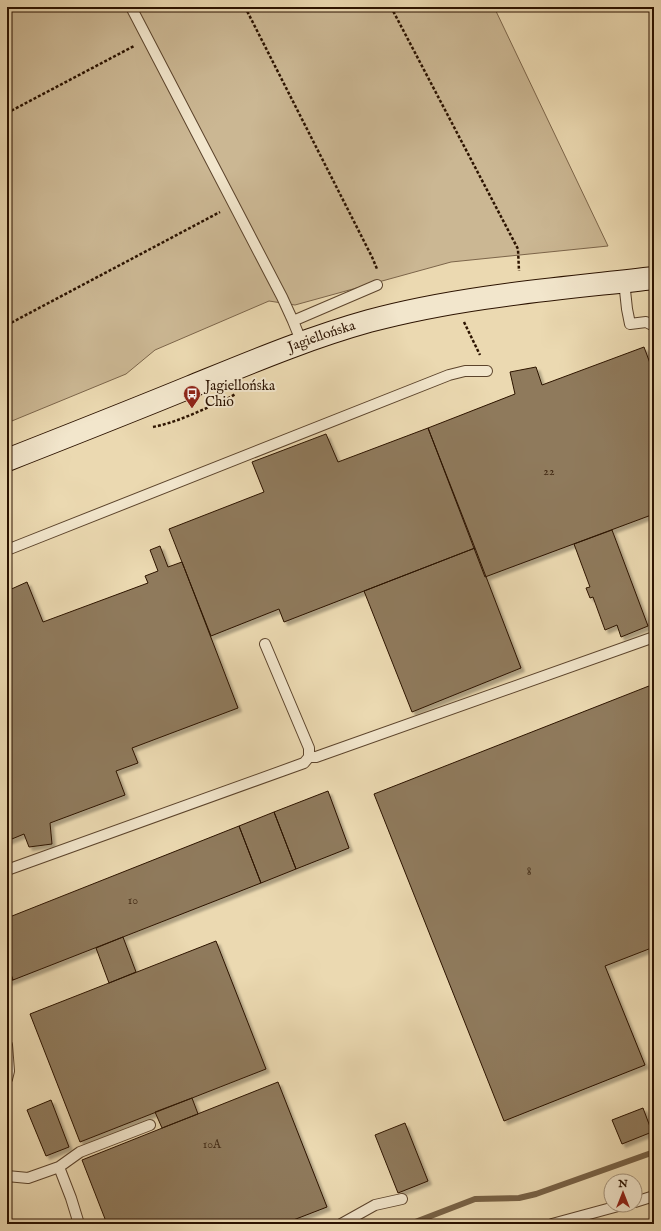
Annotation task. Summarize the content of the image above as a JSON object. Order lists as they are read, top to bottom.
{
  "streets": {
    "street": ["Jagiellońska"]
  },
  "places": {
    "bus stop": ["Jagiellońska Chio"]
  },
  "house_numbers": [
    "22",
    "8",
    "10",
    "10A"
  ],
  "north": "top"
}
